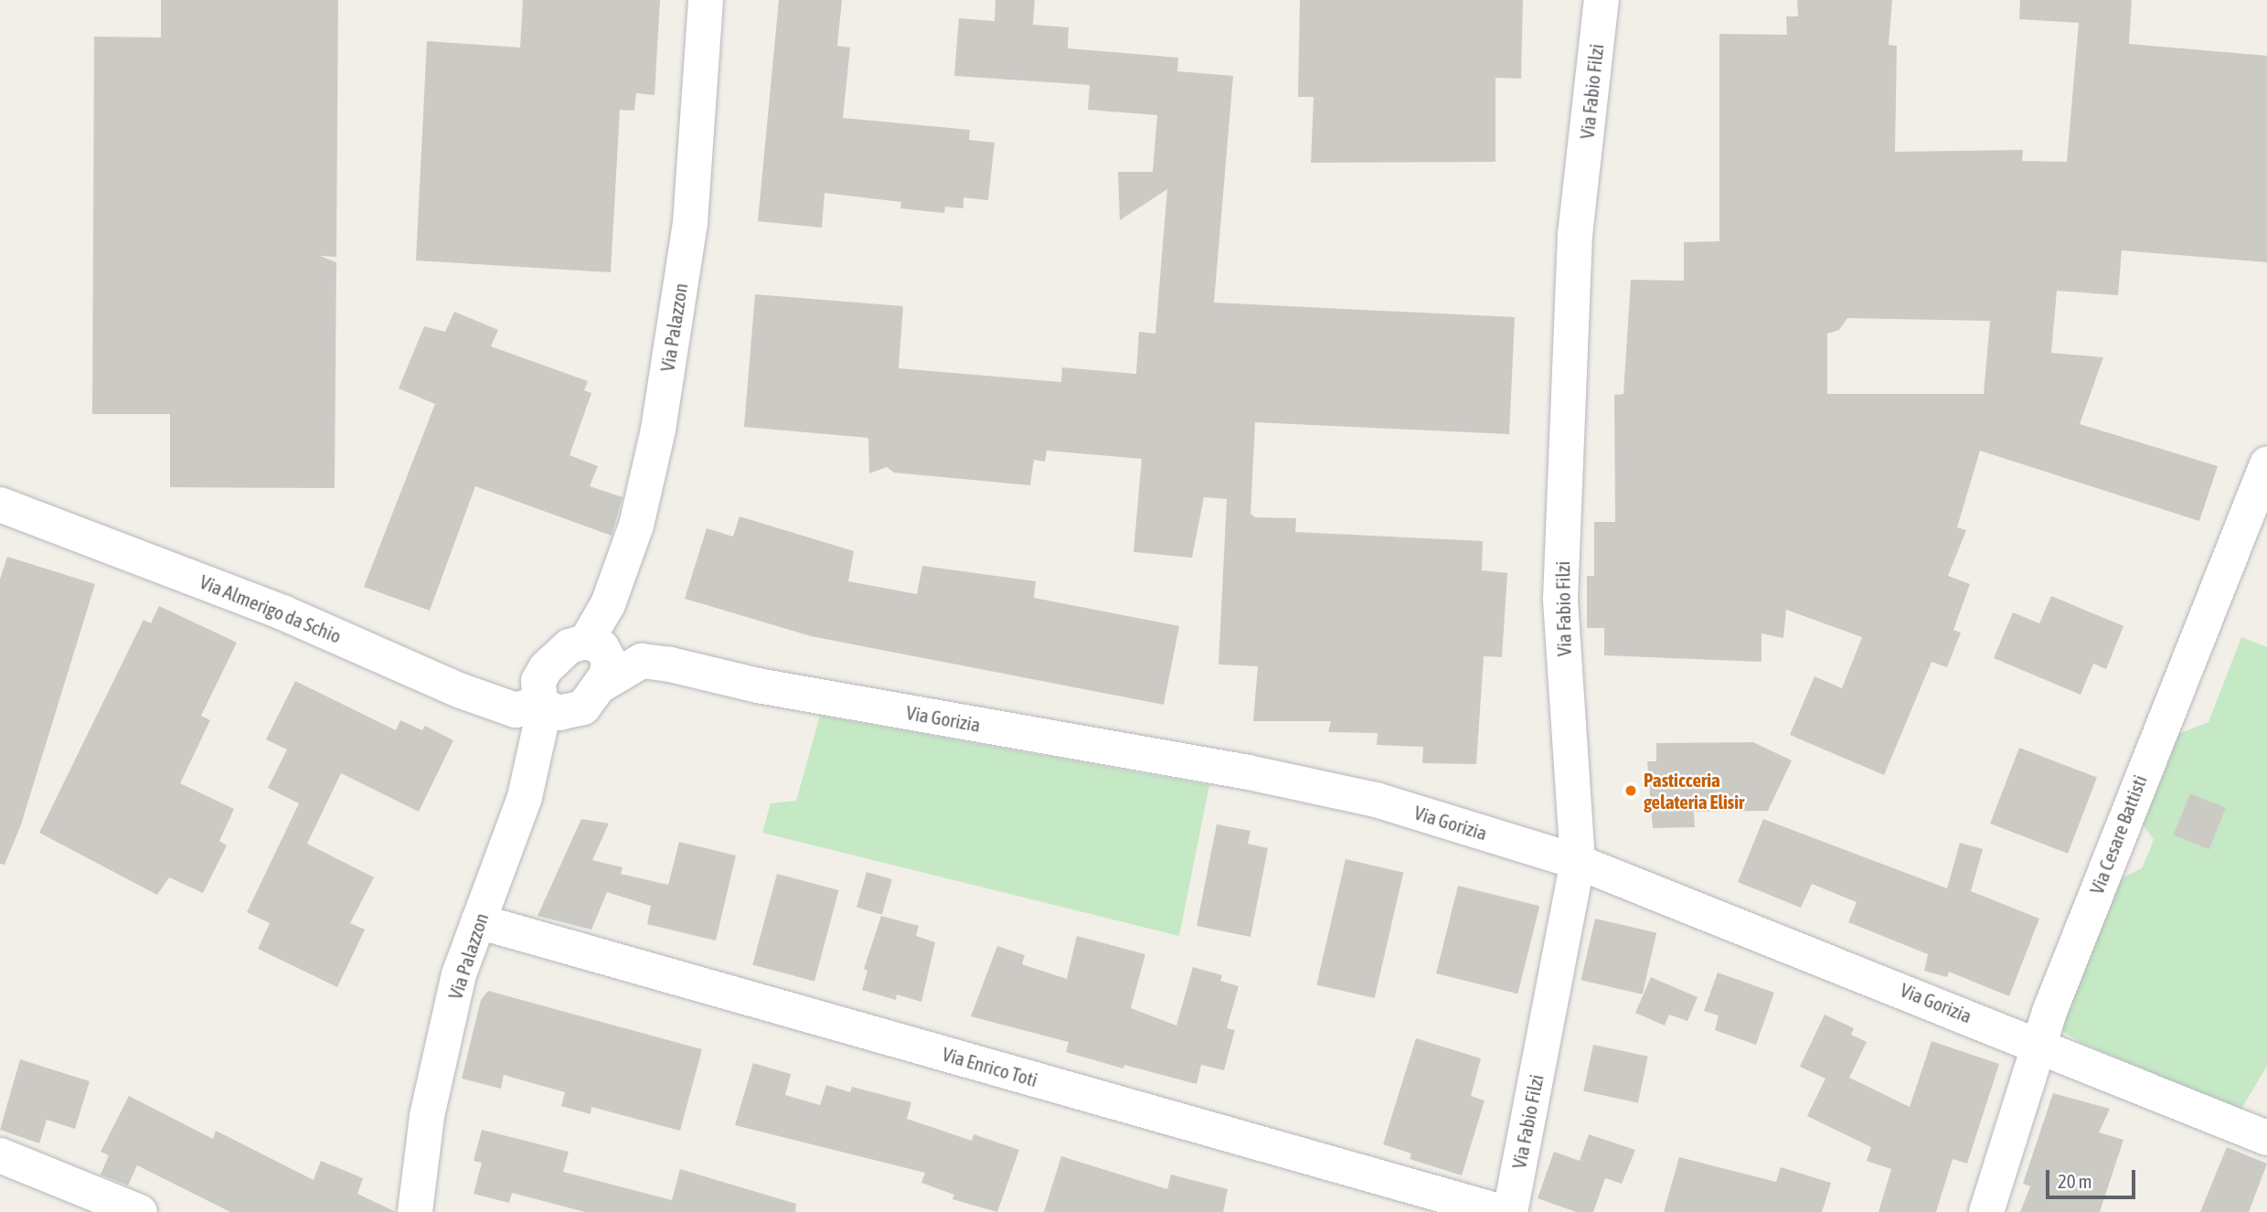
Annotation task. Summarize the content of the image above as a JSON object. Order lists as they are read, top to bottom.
{
  "streets": {
    "street": [
      "Via Fabio Filzi",
      "Via Palazzon",
      "Via Almerigo da Schio",
      "Via Gorizia",
      "Via Cesare Battisti",
      "Via Enrico Toti"
    ]
  },
  "crossings": [
    ["Via Fabio Filzi", "Via Gorizia"],
    ["Via Palazzon", "Via Almerigo da Schio"],
    ["Via Palazzon", "Via Gorizia"],
    ["Via Palazzon", "Via Enrico Toti"],
    ["Via Almerigo da Schio", "Via Gorizia"],
    ["Via Gorizia", "Via Cesare Battisti"]
  ],
  "places": ["Pasticceria gelateria Elisir"],
  "scale_bar": "20 m"
}
